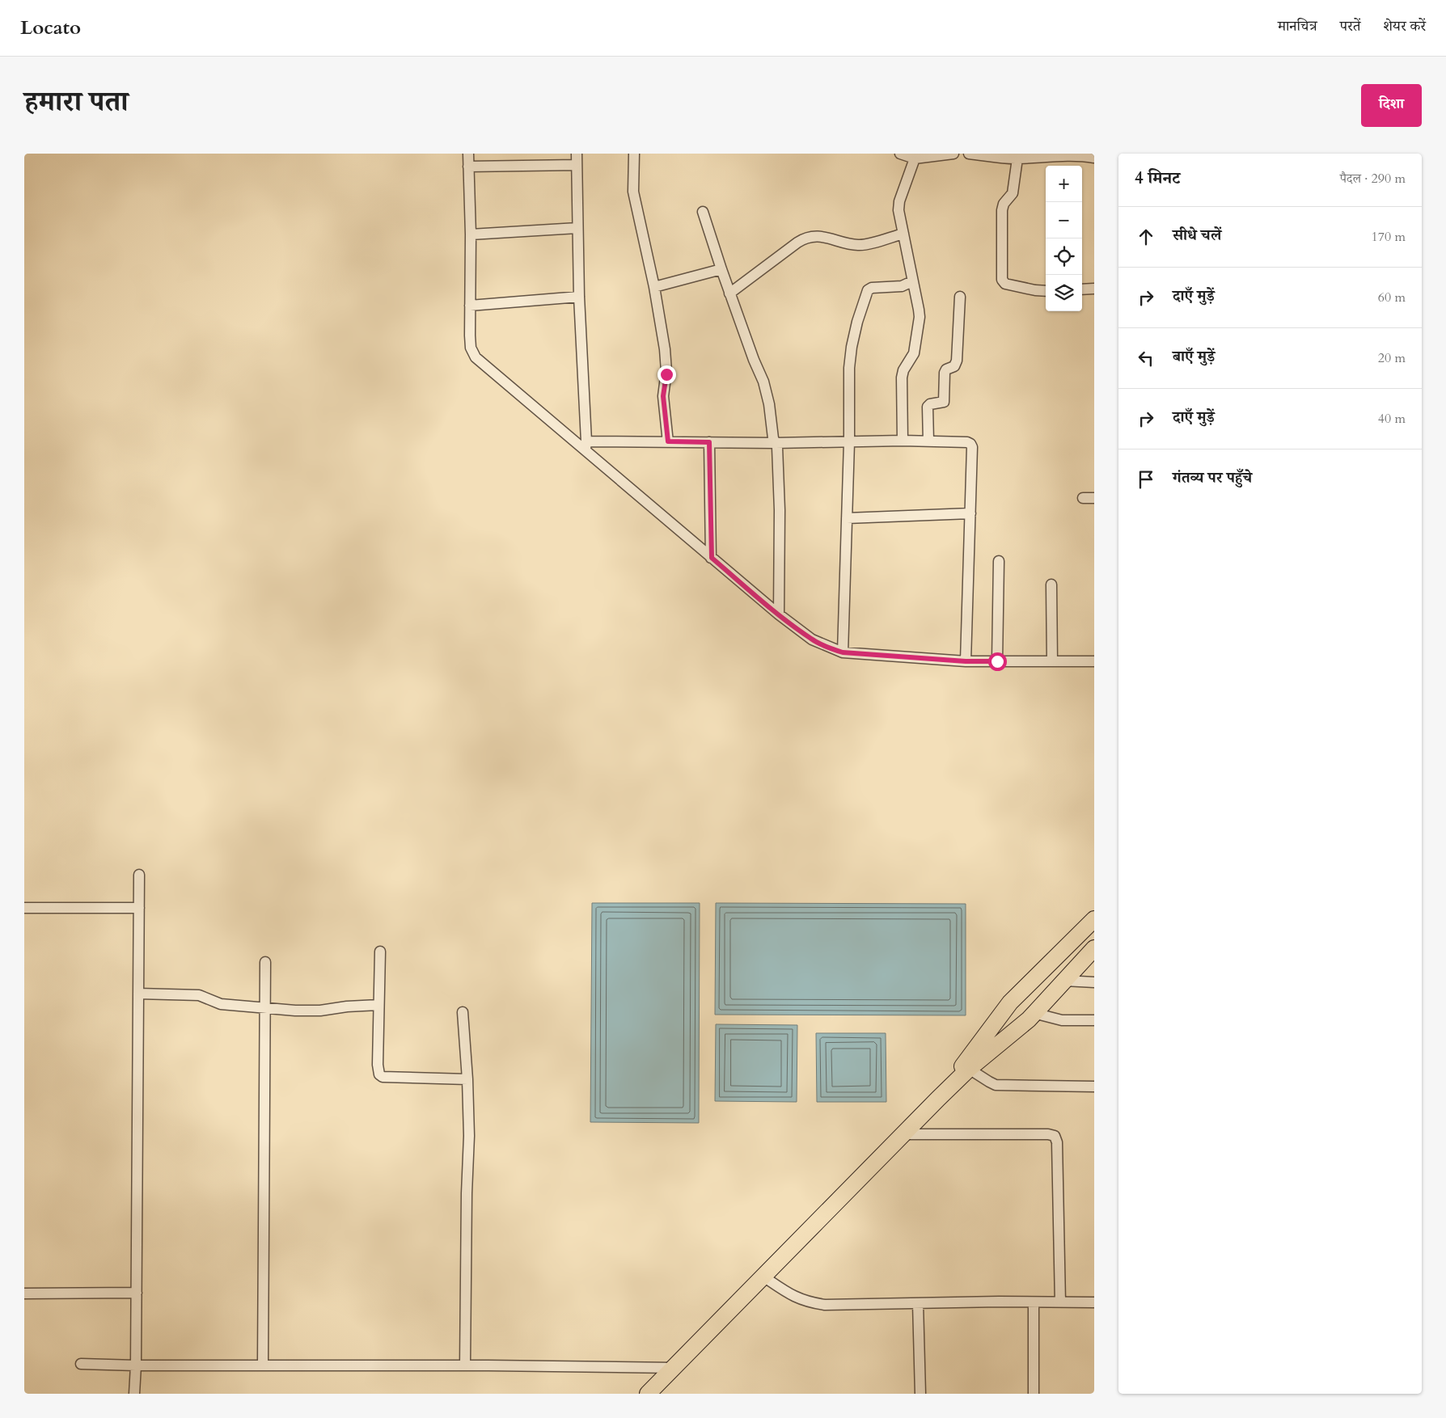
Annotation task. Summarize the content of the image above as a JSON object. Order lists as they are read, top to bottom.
{
  "page": {
    "header": "Locato",
    "nav": ["मानचित्र", "परतें", "शेयर करें"],
    "title": "हमारा पता",
    "buttons": "दिशा",
    "heading": ["4 मिनट", "पैदल · 290 m"],
    "map_buttons": ["+", "−"],
    "list": [
      ["सीधे चलें", "170 m"],
      ["दाएँ मुड़ें", "60 m"],
      ["बाएँ मुड़ें", "20 m"],
      ["दाएँ मुड़ें", "40 m"],
      "गंतव्य पर पहुँचे"
    ]
  }
}
